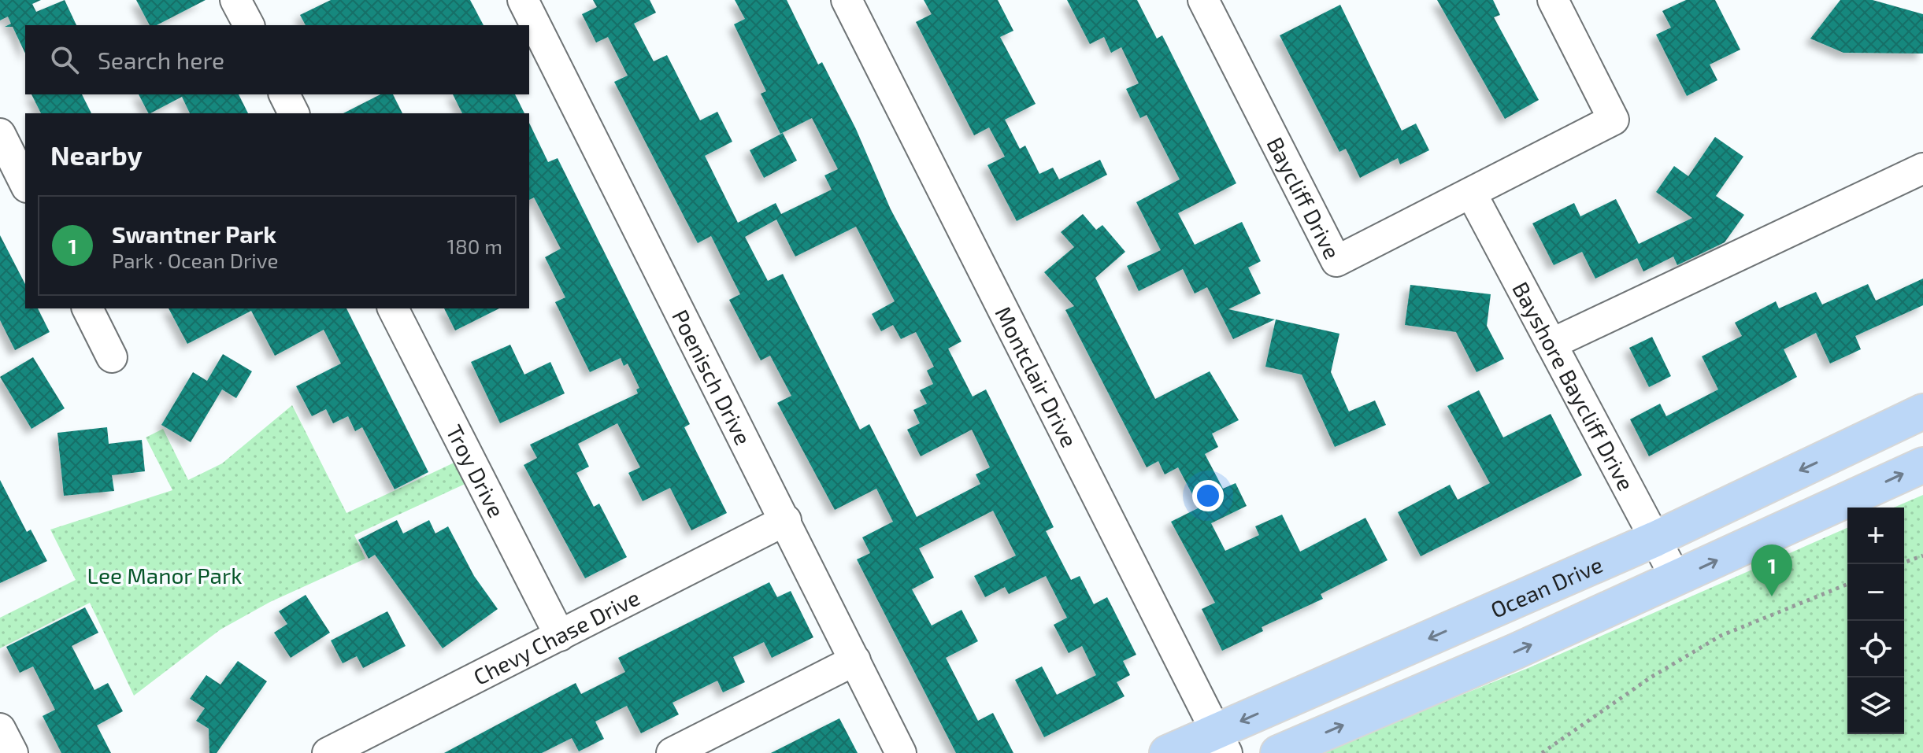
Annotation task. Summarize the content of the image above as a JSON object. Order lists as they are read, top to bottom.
{
  "streets": {
    "main road": ["Ocean Drive"],
    "street": [
      "Baycliff Drive",
      "Poenisch Drive",
      "Montclair Drive",
      "Bayshore Baycliff Drive",
      "Troy Drive",
      "Chevy Chase Drive"
    ]
  },
  "crossings": [
    ["Baycliff Drive", "Bayshore Baycliff Drive"],
    ["Poenisch Drive", "Chevy Chase Drive"],
    ["Montclair Drive", "Ocean Drive"],
    ["Bayshore Baycliff Drive", "Ocean Drive"],
    ["Troy Drive", "Chevy Chase Drive"]
  ],
  "parks": ["Lee Manor Park"],
  "page": {
    "search": "Search here",
    "heading": "Nearby",
    "list": [
      {
        "mark": "1",
        "name": "Swantner Park",
        "note": "Park · Ocean Drive",
        "value": "180 m"
      }
    ],
    "map_buttons": ["+", "−"],
    "pins": "1"
  }
}
